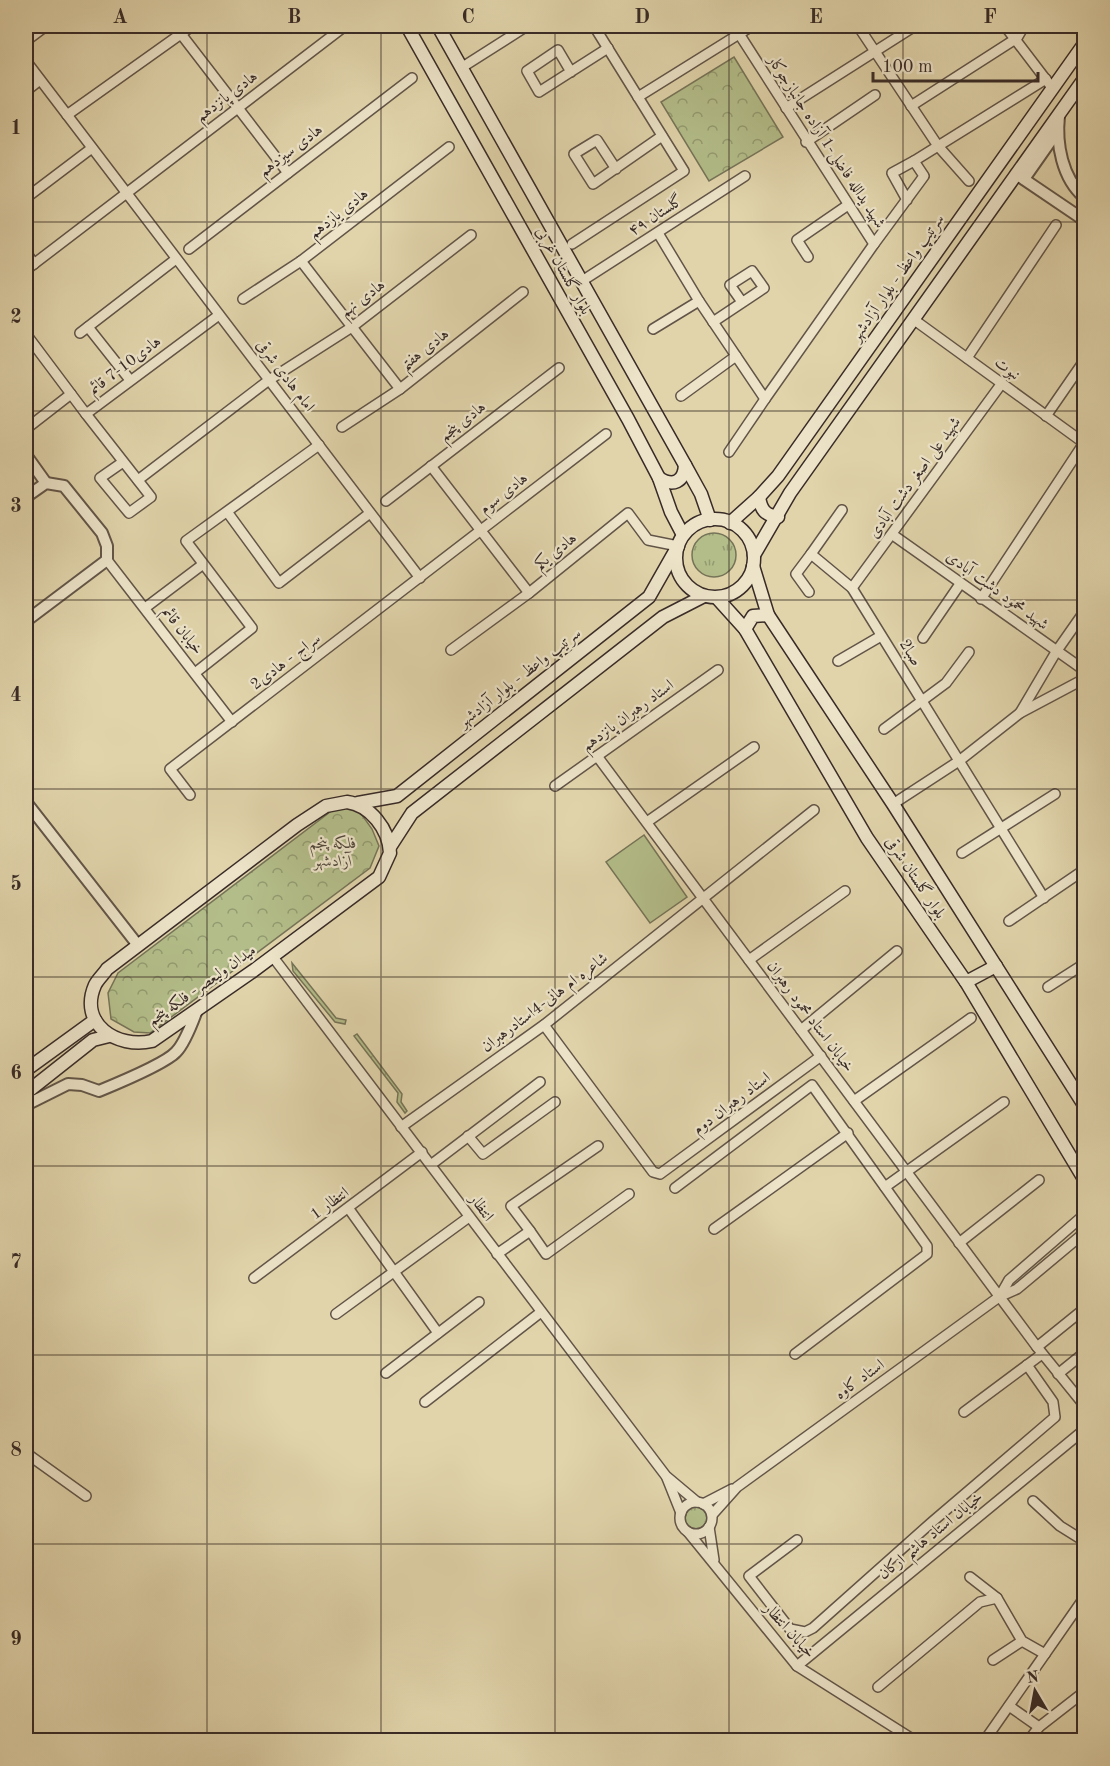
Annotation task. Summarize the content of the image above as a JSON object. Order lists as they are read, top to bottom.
{
  "streets": {
    "main road": [
      "بلوار گلستان غربی",
      "سرتیپ واعظ - بلوار آزادشهر",
      "بلوار گلستان شرقی",
      "میدان ولیعصر- فلکه پنجم"
    ],
    "street": [
      "هادی پانزدهم",
      "شهید یدالله فاضلی-1 آزاده جانبازجوکار",
      "هادی سیزدهم",
      "هادی یازدهم",
      "گلستان ۴۹",
      "هادی نهم",
      "هادی هفتم",
      "هادی10-7 قائم",
      "نبوت",
      "امام هادی شرقی",
      "هادی پنجم",
      "شهید علی اصغر دشت آبادی",
      "هادی سوم",
      "هادی یکم",
      "شهید محمود دشت آبادی",
      "خیابان قائم",
      "صبا2",
      "سراج - هادی2",
      "استاد رهبران پانزدهم",
      "شاعره ام هانی-4استادرهبران",
      "خیابان استاد محمود رهبران",
      "استاد رهبران دوم",
      "انتظار 1",
      "انتظار",
      "استاد کاوه",
      "خیابان استاد هاشم ارکان",
      "خیابان انتظار"
    ]
  },
  "crossings": [
    ["هادی پانزدهم", "امام هادی شرقی"],
    ["گلستان ۴۹", "بلوار گلستان غربی"],
    ["بلوار گلستان غربی", "سرتیپ واعظ - بلوار آزادشهر"],
    ["بلوار گلستان غربی", "هادی یکم"],
    ["بلوار گلستان غربی", "بلوار گلستان شرقی"],
    ["سرتیپ واعظ - بلوار آزادشهر", "هادی یکم"],
    ["سرتیپ واعظ - بلوار آزادشهر", "بلوار گلستان شرقی"],
    ["هادی نهم", "امام هادی شرقی"],
    ["هادی10-7 قائم", "امام هادی شرقی"],
    ["نبوت", "شهید علی اصغر دشت آبادی"],
    ["امام هادی شرقی", "هادی سوم"],
    ["امام هادی شرقی", "سراج - هادی2"],
    ["شهید علی اصغر دشت آبادی", "شهید محمود دشت آبادی"],
    ["شهید علی اصغر دشت آبادی", "صبا2"],
    ["هادی سوم", "سراج - هادی2"],
    ["هادی یکم", "بلوار گلستان شرقی"],
    ["خیابان قائم", "سراج - هادی2"],
    ["استاد رهبران پانزدهم", "خیابان استاد محمود رهبران"],
    ["میدان ولیعصر- فلکه پنجم", "انتظار"],
    ["شاعره ام هانی-4استادرهبران", "خیابان استاد محمود رهبران"],
    ["شاعره ام هانی-4استادرهبران", "استاد رهبران دوم"],
    ["شاعره ام هانی-4استادرهبران", "انتظار"],
    ["خیابان استاد محمود رهبران", "استاد رهبران دوم"],
    ["خیابان استاد محمود رهبران", "استاد کاوه"],
    ["انتظار 1", "انتظار"],
    ["خیابان استاد هاشم ارکان", "خیابان انتظار"]
  ],
  "parks": ["فلکه پنجم آزادشهر"],
  "scale_bar": "100 m",
  "north": "top",
  "grid": {
    "columns": [
      "A",
      "B",
      "C",
      "D",
      "E",
      "F"
    ],
    "rows": [
      "1",
      "2",
      "3",
      "4",
      "5",
      "6",
      "7",
      "8",
      "9"
    ]
  }
}
